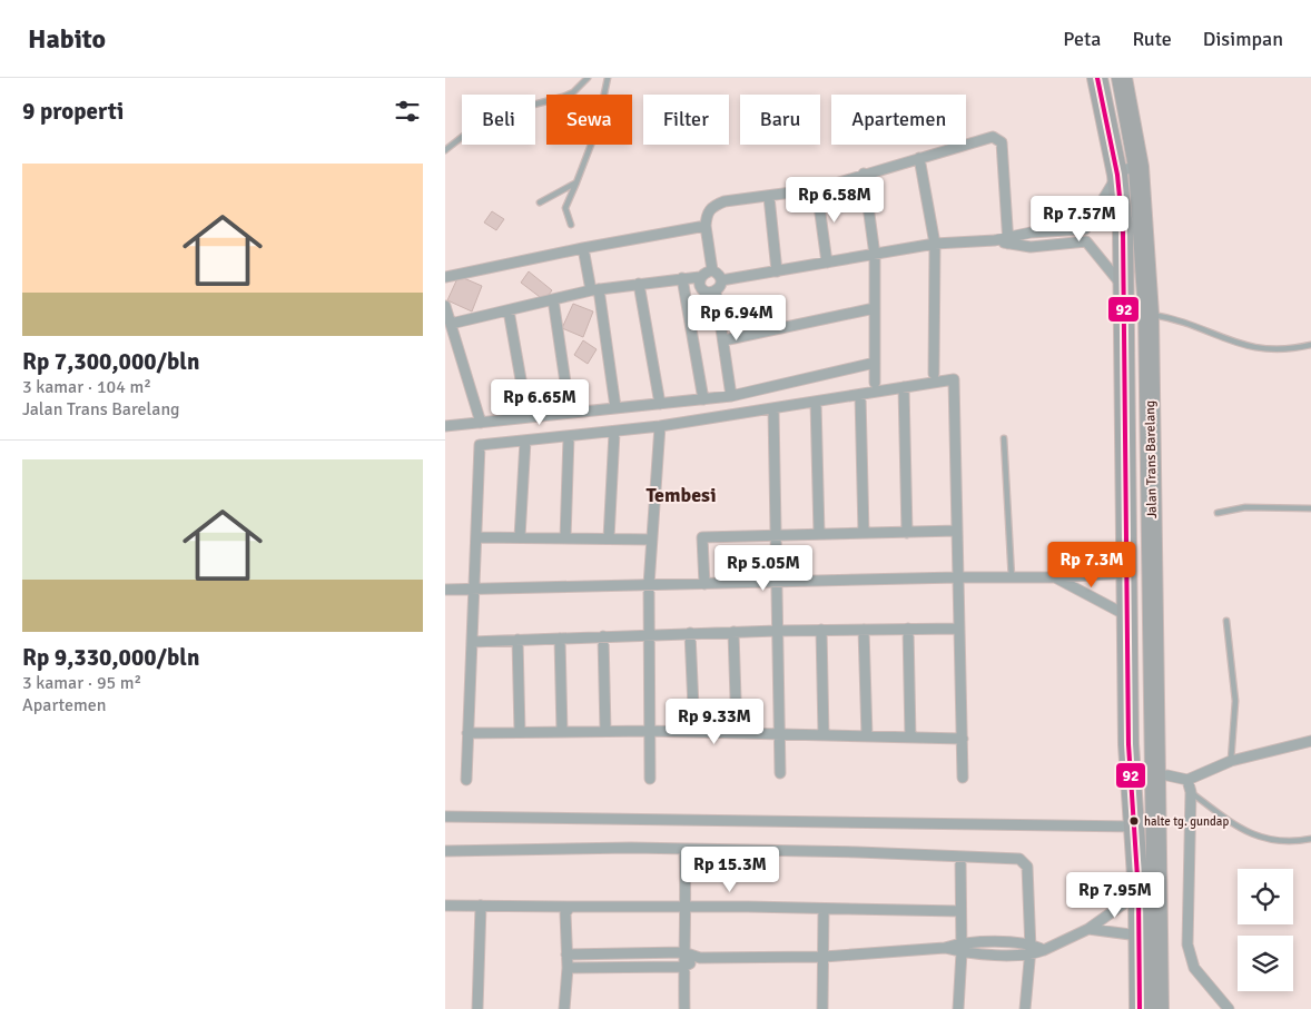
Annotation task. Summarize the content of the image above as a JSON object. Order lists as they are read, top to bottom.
{
  "streets": {
    "highway": ["Jalan Trans Barelang"]
  },
  "districts": ["Tembesi"],
  "places": ["halte tg. gundap"],
  "lines": ["transit line 92"],
  "page": {
    "header": "Habito",
    "nav": ["Peta", "Rute", "Disimpan"],
    "heading": "9 properti",
    "chip": [
      "Beli",
      "Sewa",
      "Filter",
      "Baru",
      "Apartemen"
    ],
    "list": [
      {
        "name": "Rp 7,300,000/bln",
        "note": "3 kamar · 104 m² · Jalan Trans Barelang"
      },
      {
        "name": "Rp 9,330,000/bln",
        "note": "3 kamar · 95 m² · Apartemen"
      }
    ],
    "price": [
      "Rp 6.58M",
      "Rp 7.57M",
      "Rp 6.94M",
      "Rp 6.65M",
      "Rp 7.3M",
      "Rp 5.05M",
      "Rp 9.33M",
      "Rp 15.3M",
      "Rp 7.95M"
    ]
  }
}
